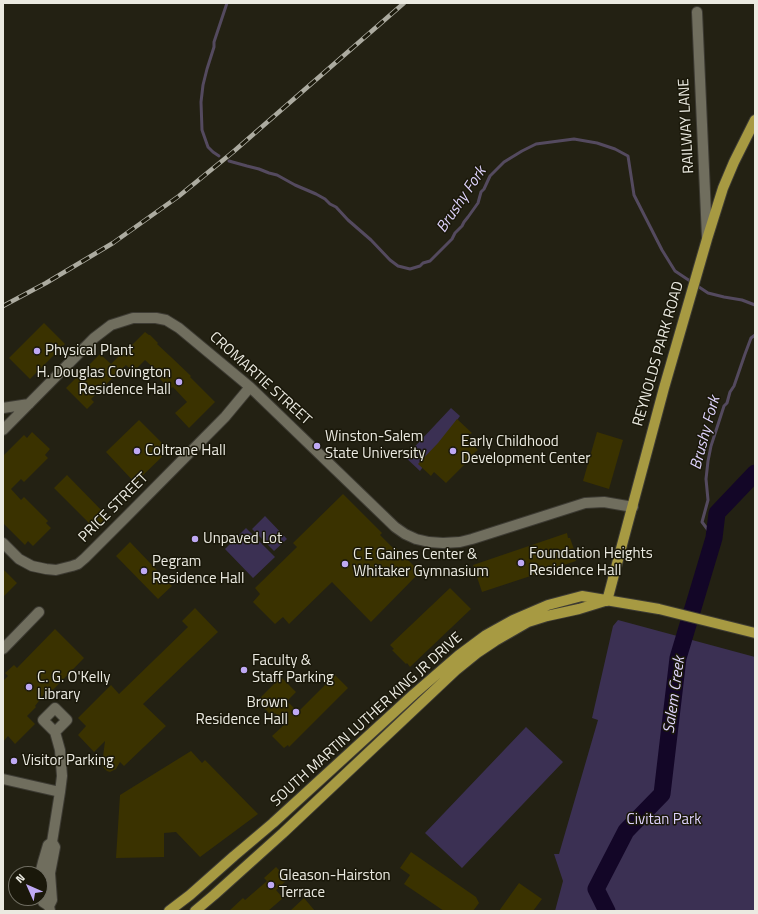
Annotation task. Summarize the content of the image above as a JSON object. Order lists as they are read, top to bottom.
{
  "streets": {
    "main road": ["REYNOLDS PARK ROAD", "SOUTH MARTIN LUTHER KING JR DRIVE"],
    "street": ["RAILWAY LANE", "CROMARTIE STREET", "PRICE STREET"]
  },
  "crossings": [
    ["RAILWAY LANE", "REYNOLDS PARK ROAD"],
    ["REYNOLDS PARK ROAD", "CROMARTIE STREET"],
    ["REYNOLDS PARK ROAD", "SOUTH MARTIN LUTHER KING JR DRIVE"],
    ["CROMARTIE STREET", "PRICE STREET"]
  ],
  "water": ["Brushy Fork", "Salem Creek"],
  "parks": ["Civitan Park"],
  "places": [
    "Physical Plant",
    "H. Douglas Covington Residence Hall",
    "Winston-Salem State University",
    "Coltrane Hall",
    "Early Childhood Development Center",
    "Unpaved Lot",
    "Foundation Heights Residence Hall",
    "C E Gaines Center & Whitaker Gymnasium",
    "Pegram Residence Hall",
    "Faculty & Staff Parking",
    "C. G. O'Kelly Library",
    "Brown Residence Hall",
    "Visitor Parking",
    "Gleason-Hairston Terrace"
  ],
  "north": "top left"
}
